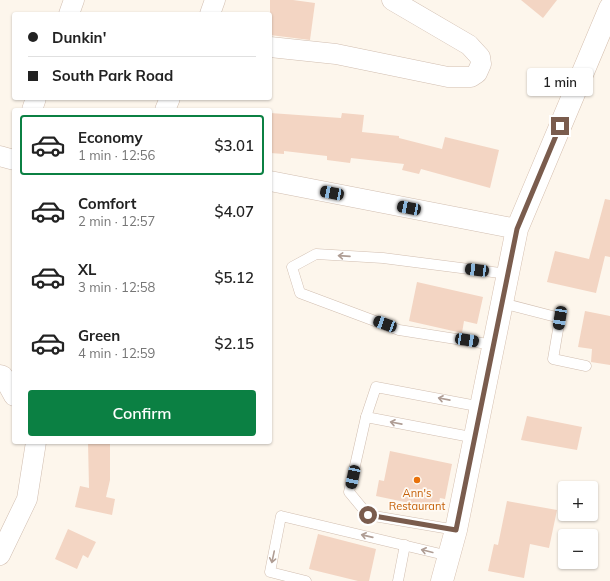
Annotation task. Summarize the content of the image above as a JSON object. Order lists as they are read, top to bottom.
{
  "places": ["Ann's Restaurant"],
  "page": {
    "banner": ["Dunkin'", "South Park Road"],
    "bubble": "1 min",
    "list": [
      {
        "name": "Economy",
        "note": "1 min · 12:56",
        "value": "$3.01"
      },
      {
        "name": "Comfort",
        "note": "2 min · 12:57",
        "value": "$4.07"
      },
      {
        "name": "XL",
        "note": "3 min · 12:58",
        "value": "$5.12"
      },
      {
        "name": "Green",
        "note": "4 min · 12:59",
        "value": "$2.15"
      }
    ],
    "buttons": "Confirm",
    "map_buttons": ["+", "−"]
  }
}
